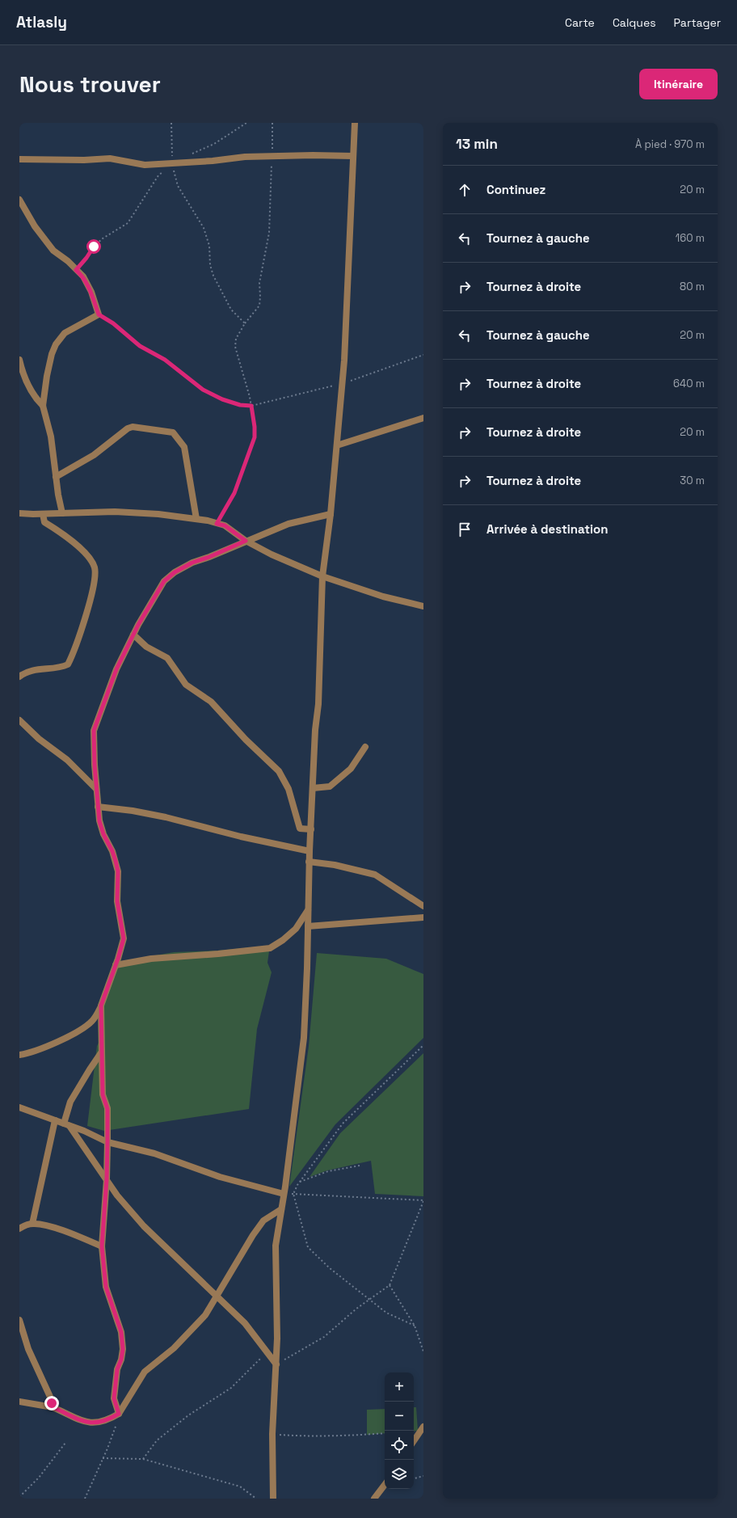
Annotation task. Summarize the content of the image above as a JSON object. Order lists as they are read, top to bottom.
{
  "page": {
    "header": "Atlasly",
    "nav": ["Carte", "Calques", "Partager"],
    "buttons": "Itinéraire",
    "title": "Nous trouver",
    "heading": ["13 min", "À pied · 970 m"],
    "list": [
      ["Continuez", "20 m"],
      ["Tournez à gauche", "160 m"],
      ["Tournez à droite", "80 m"],
      ["Tournez à gauche", "20 m"],
      ["Tournez à droite", "640 m"],
      ["Tournez à droite", "20 m"],
      ["Tournez à droite", "30 m"],
      "Arrivée à destination"
    ],
    "map_buttons": ["+", "−"]
  }
}
